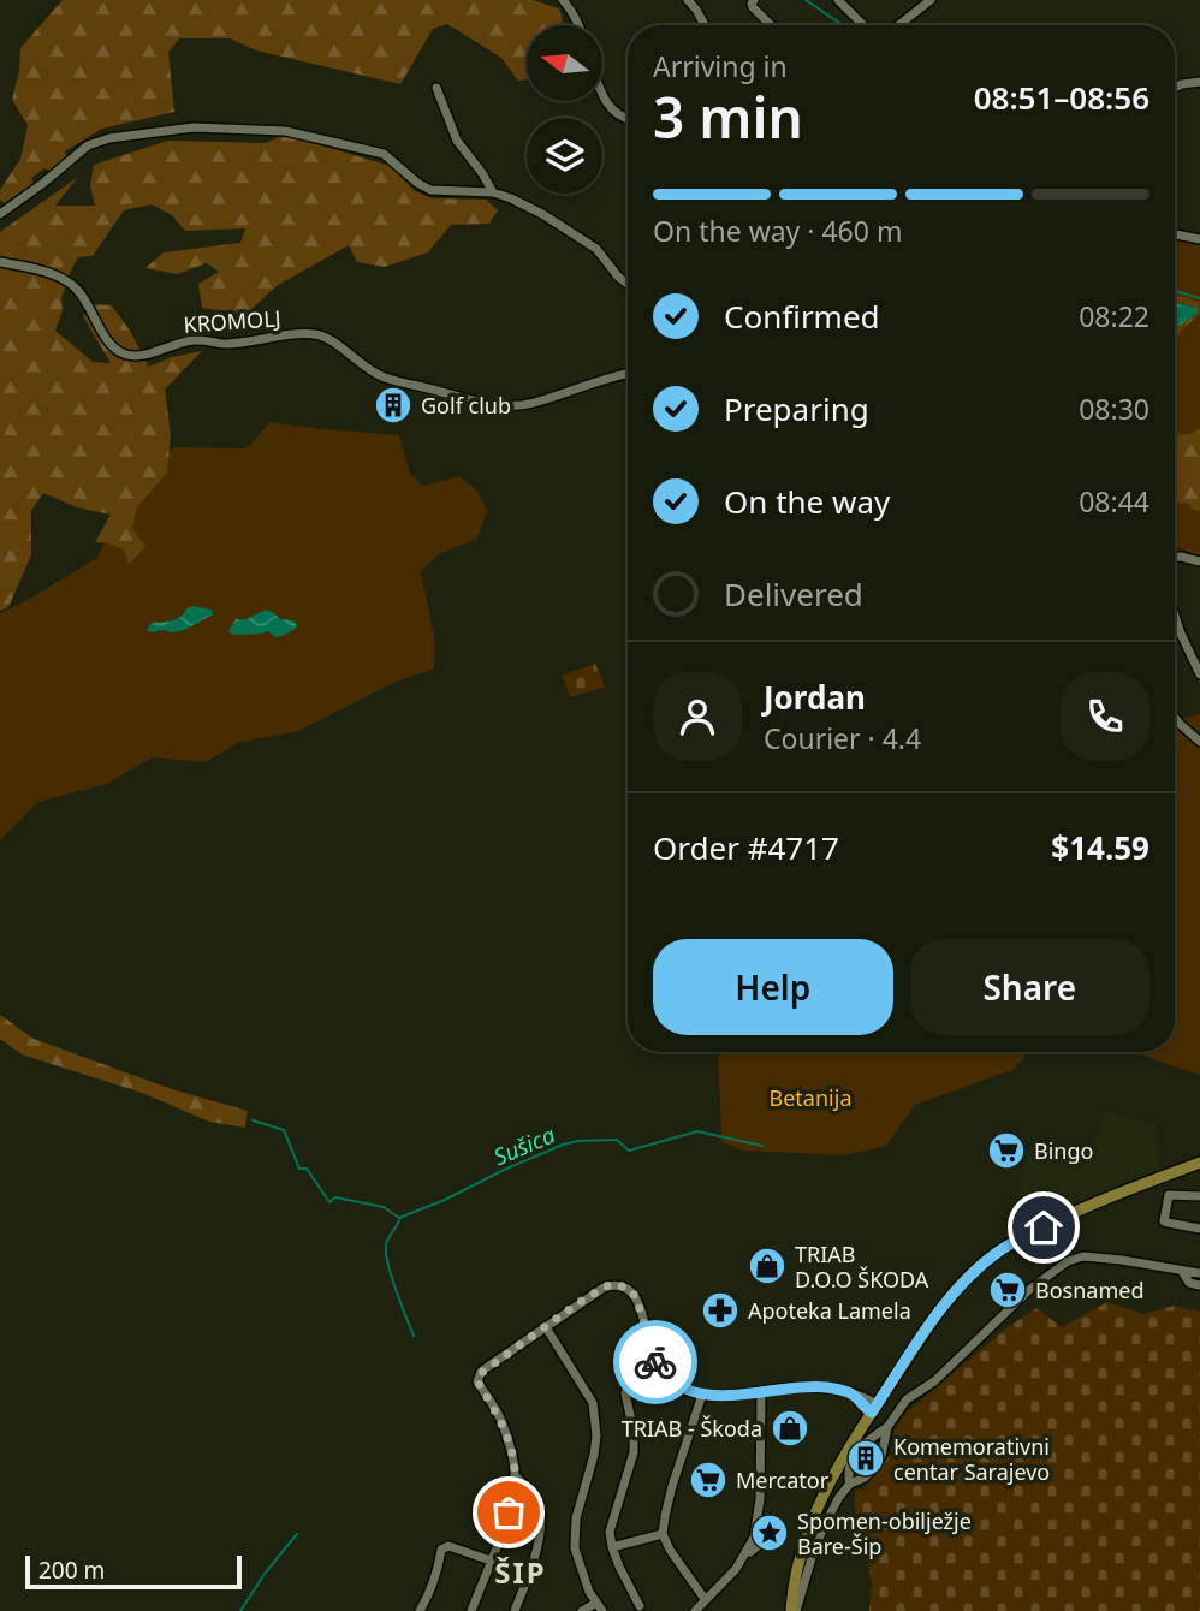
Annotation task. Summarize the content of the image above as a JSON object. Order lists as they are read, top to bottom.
{
  "streets": {
    "street": ["KROMOLJ"]
  },
  "districts": ["ŠIP"],
  "water": ["Sušica"],
  "parks": ["Betanija"],
  "places": {
    "building": ["Golf club", "Komemorativni centar Sarajevo"],
    "supermarket": ["Bingo", "Bosnamed", "Mercator"],
    "shop": ["TRIAB D.O.O ŠKODA", "TRIAB - Škoda"],
    "pharmacy": ["Apoteka Lamela"],
    "place": ["Spomen-obilježje Bare-Šip"]
  },
  "scale_bar": "200 m",
  "north": "left",
  "page": {
    "heading": ["3 min", "Arriving in", "08:51–08:56"],
    "panel": [
      "Jordan",
      "Courier · 4.4",
      "Order #4717",
      "$14.59"
    ],
    "bar": "On the way · 460 m",
    "list": [
      ["Confirmed", "08:22"],
      ["Preparing", "08:30"],
      ["On the way", "08:44"],
      "Delivered"
    ],
    "buttons": ["Help", "Share"],
    "scale": "200 m"
  }
}
